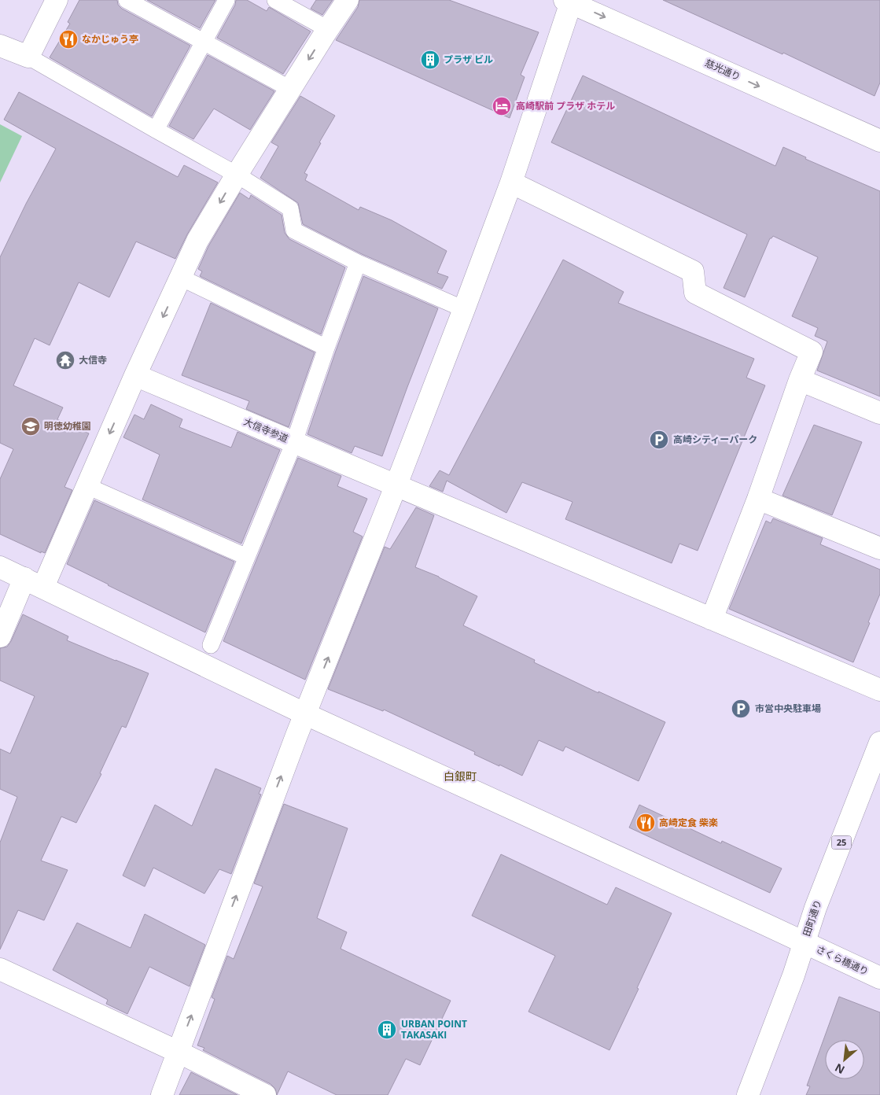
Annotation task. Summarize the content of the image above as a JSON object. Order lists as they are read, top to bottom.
{
  "streets": {
    "street": [
      "慈光通り",
      "大信寺参道",
      "25",
      "田町通り",
      "さくら橋通り"
    ]
  },
  "crossings": [
    ["田町通り", "さくら橋通り"]
  ],
  "one_way": ["慈光通り"],
  "districts": ["白銀町"],
  "places": {
    "restaurant": ["なかじゅう亭", "高崎定食 柴楽"],
    "building": ["プラザ ビル", "URBAN POINT TAKASAKI"],
    "hotel": ["高崎駅前 プラザ ホテル"],
    "temple": ["大信寺"],
    "school or university": ["明徳幼稚園"],
    "parking": ["高崎シティーパーク", "市営中央駐車場"]
  },
  "north": "bottom left"
}
